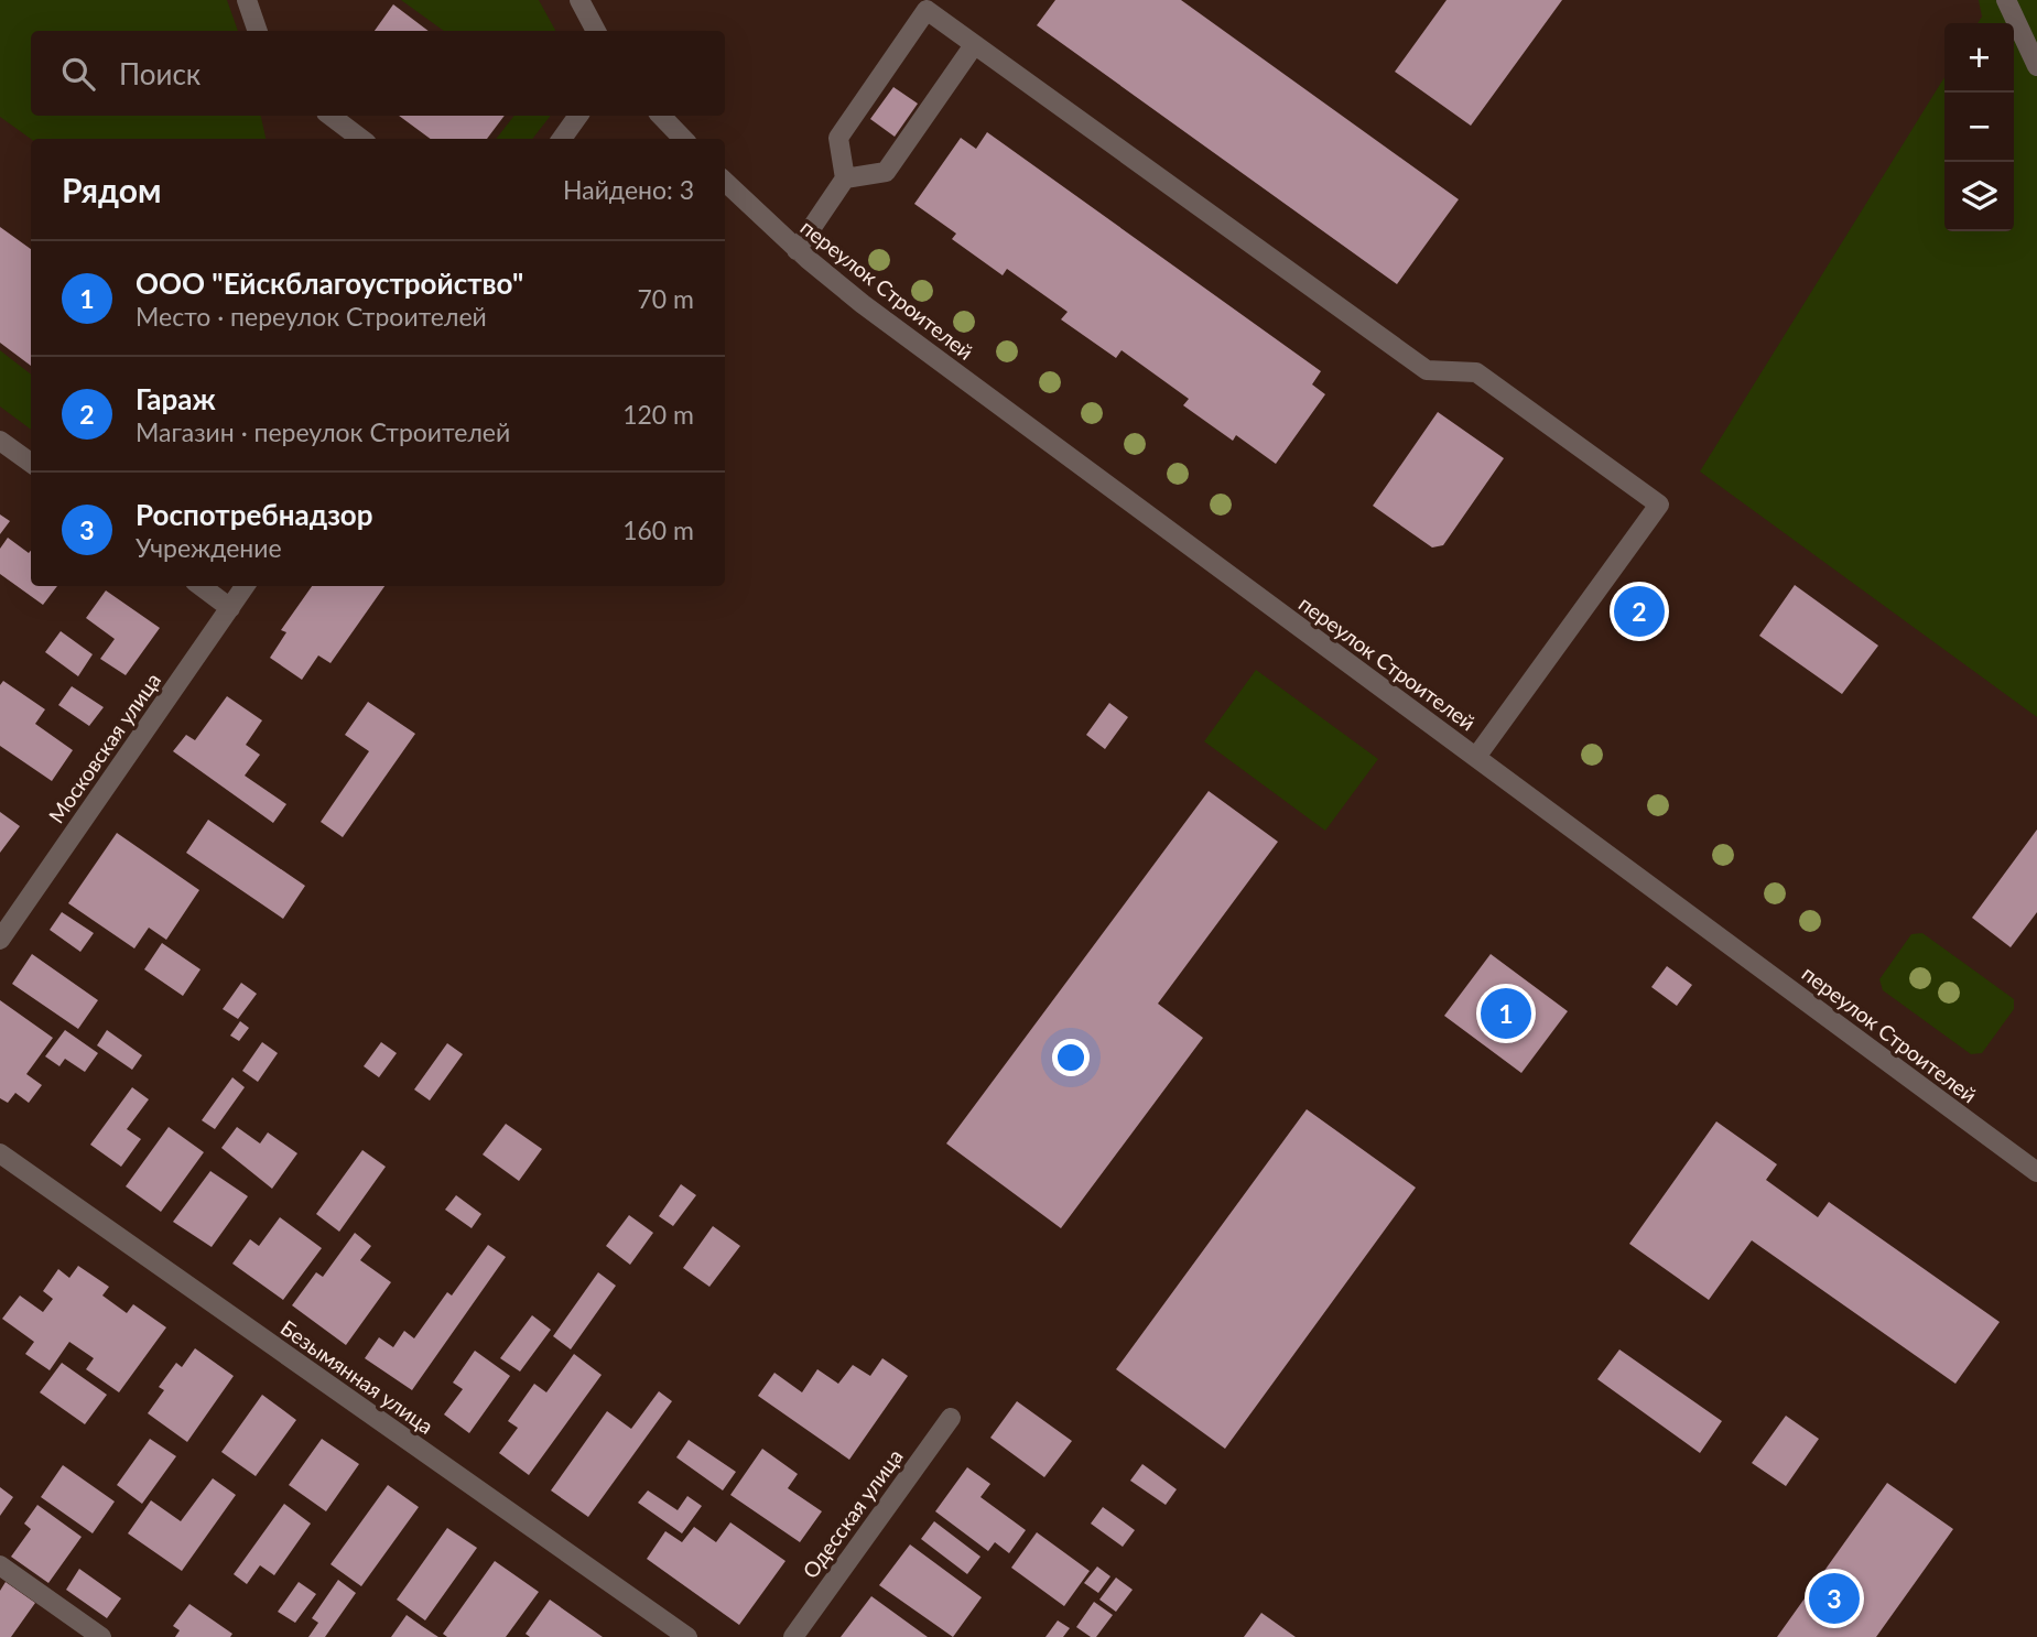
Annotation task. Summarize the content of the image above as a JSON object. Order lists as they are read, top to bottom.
{
  "streets": {
    "street": [
      "переулок Строителей",
      "Московская улица",
      "Безымянная улица",
      "Одесская улица"
    ]
  },
  "page": {
    "map_buttons": ["+", "−"],
    "search": "Поиск",
    "heading": ["Рядом", "Найдено: 3"],
    "list": [
      {
        "mark": "1",
        "name": "ООО \"Ейскблагоустройство\"",
        "note": "Место · переулок Строителей",
        "value": "70 m"
      },
      {
        "mark": "2",
        "name": "Гараж",
        "note": "Магазин · переулок Строителей",
        "value": "120 m"
      },
      {
        "mark": "3",
        "name": "Роспотребнадзор",
        "note": "Учреждение",
        "value": "160 m"
      }
    ],
    "pins": ["2", "1", "3"]
  }
}
